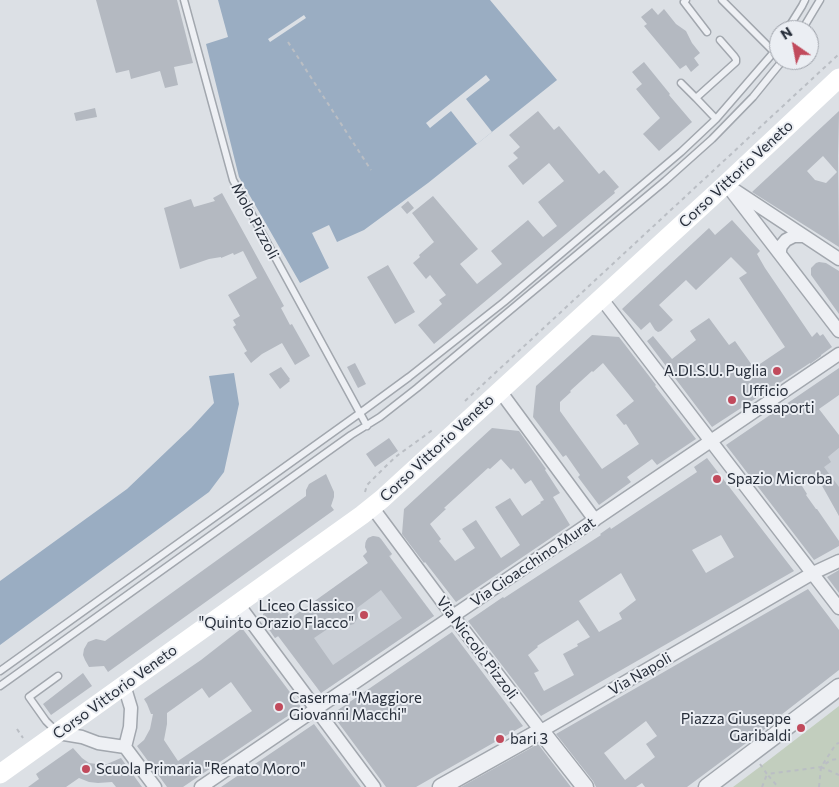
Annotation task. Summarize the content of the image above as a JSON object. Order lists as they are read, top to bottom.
{
  "streets": {
    "main road": ["Corso Vittorio Veneto"],
    "street": ["Via Gioacchino Murat", "Via Niccolò Pizzoli", "Via Napoli"],
    "lane": ["Molo Pizzoli"]
  },
  "crossings": [
    ["Corso Vittorio Veneto", "Via Niccolò Pizzoli"],
    ["Via Gioacchino Murat", "Via Niccolò Pizzoli"],
    ["Via Niccolò Pizzoli", "Via Napoli"]
  ],
  "places": [
    "A.DI.S.U. Puglia",
    "Ufficio Passaporti",
    "Spazio Microba",
    "Liceo Classico \"Quinto Orazio Flacco\"",
    "Caserma \"Maggiore Giovanni Macchi\"",
    "Piazza Giuseppe Garibaldi",
    "bari 3",
    "Scuola Primaria \"Renato Moro\""
  ],
  "north": "top left"
}
